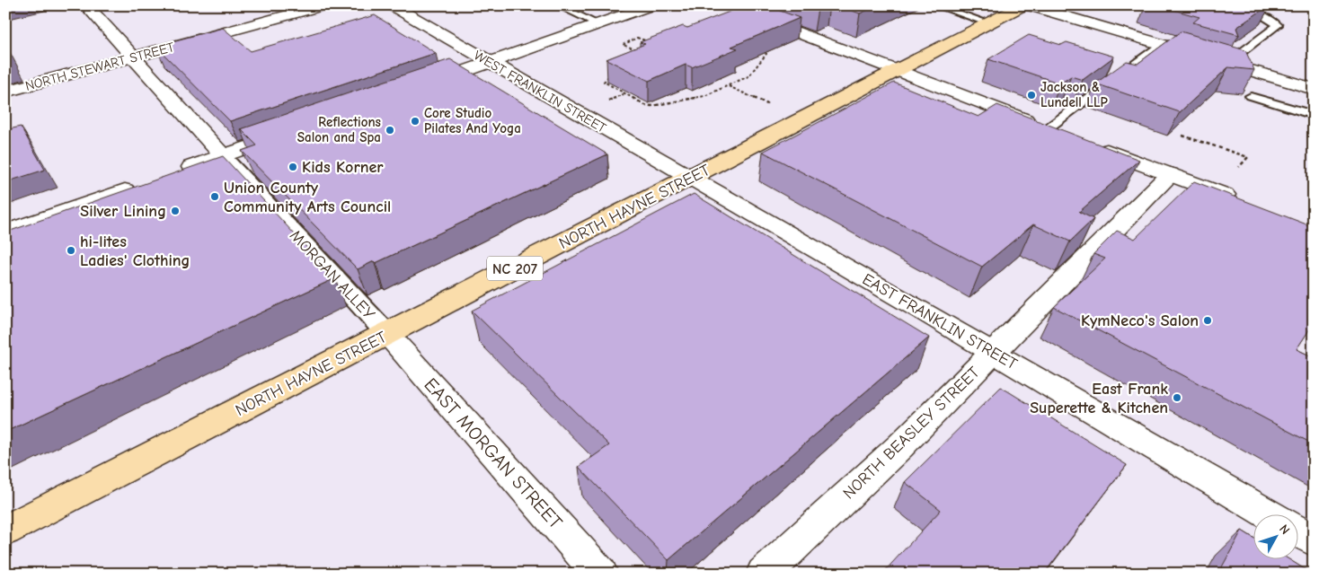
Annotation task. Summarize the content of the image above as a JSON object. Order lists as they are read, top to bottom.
{
  "streets": {
    "main road": ["NORTH HAYNE STREET", "NC 207"],
    "street": [
      "NORTH STEWART STREET",
      "WEST FRANKLIN STREET",
      "MORGAN ALLEY",
      "EAST FRANKLIN STREET",
      "NORTH BEASLEY STREET",
      "EAST MORGAN STREET"
    ]
  },
  "crossings": [
    ["WEST FRANKLIN STREET", "NORTH HAYNE STREET"],
    ["WEST FRANKLIN STREET", "EAST FRANKLIN STREET"],
    ["NORTH HAYNE STREET", "MORGAN ALLEY"],
    ["NORTH HAYNE STREET", "EAST FRANKLIN STREET"],
    ["NORTH HAYNE STREET", "EAST MORGAN STREET"],
    ["MORGAN ALLEY", "EAST MORGAN STREET"],
    ["EAST FRANKLIN STREET", "NORTH BEASLEY STREET"]
  ],
  "places": [
    "Jackson & Lundell LLP",
    "Core Studio Pilates And Yoga",
    "Reflections Salon and Spa",
    "Kids Korner",
    "Union County Community Arts Council",
    "Silver Lining",
    "hi-lites Ladies' Clothing",
    "KymNeco's Salon",
    "East Frank Superette & Kitchen"
  ],
  "north": "top right"
}
